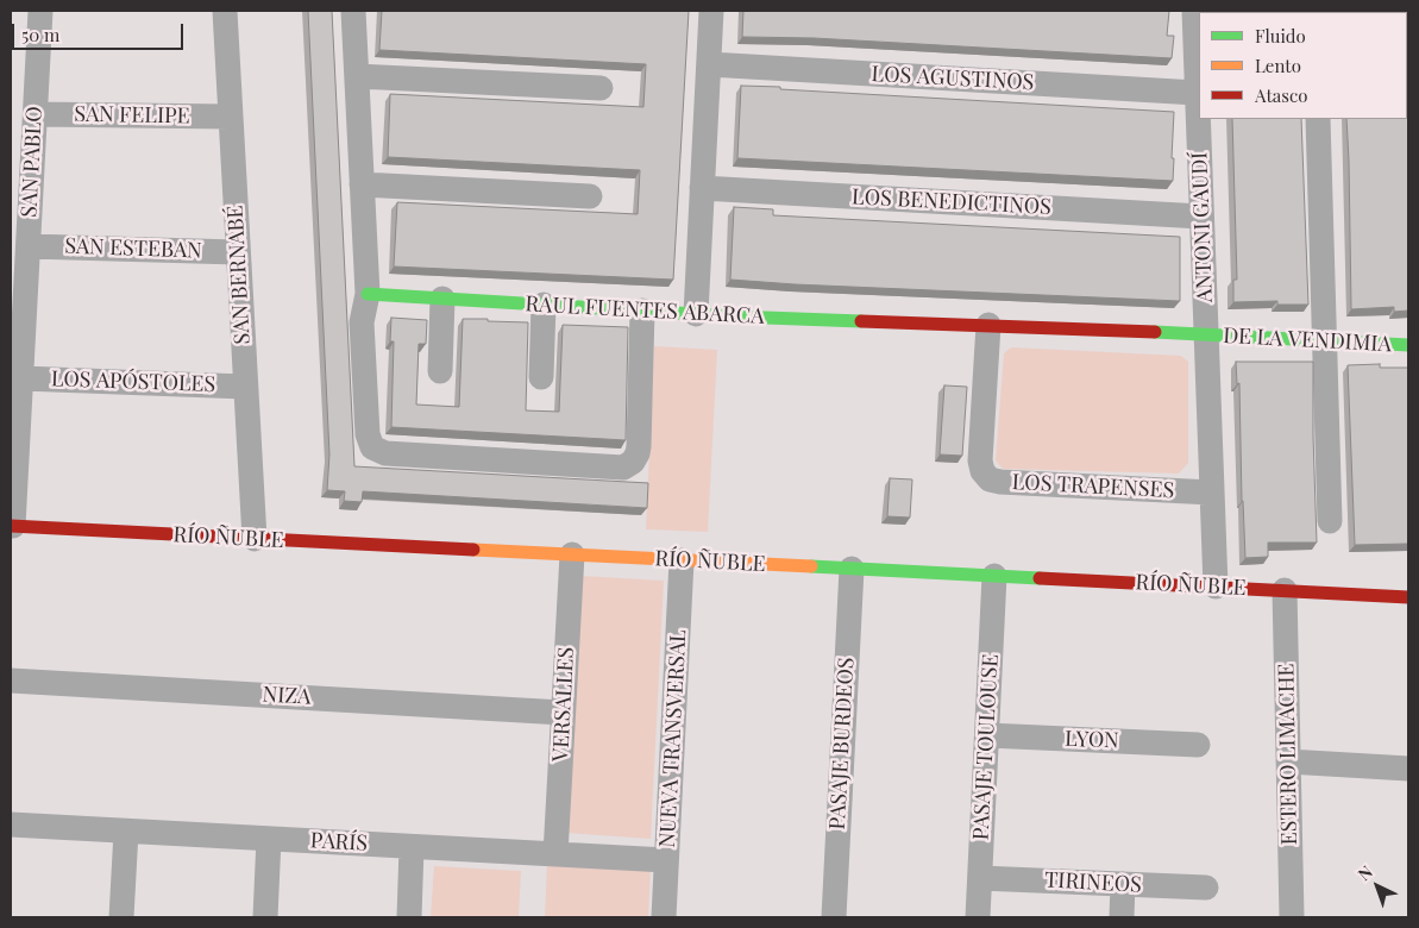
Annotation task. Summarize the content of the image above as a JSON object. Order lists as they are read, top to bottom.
{
  "streets": {
    "street": [
      "LOS AGUSTINOS",
      "SAN FELIPE",
      "SAN PABLO",
      "LOS BENEDICTINOS",
      "ANTONI GAUDÍ",
      "SAN ESTEBAN",
      "SAN BERNABÉ",
      "RAUL FUENTES ABARCA",
      "DE LA VENDIMIA",
      "LOS APÓSTOLES",
      "LOS TRAPENSES",
      "RÍO ÑUBLE",
      "NIZA",
      "VERSALLES",
      "NUEVA TRANSVERSAL",
      "LYON",
      "PASAJE BURDEOS",
      "PASAJE TOULOUSE",
      "ESTERO LIMACHE",
      "PARÍS",
      "TIRINEOS"
    ]
  },
  "crossings": [
    ["LOS AGUSTINOS", "ANTONI GAUDÍ"],
    ["SAN FELIPE", "SAN PABLO"],
    ["SAN FELIPE", "SAN BERNABÉ"],
    ["SAN PABLO", "SAN ESTEBAN"],
    ["SAN PABLO", "LOS APÓSTOLES"],
    ["SAN PABLO", "RÍO ÑUBLE"],
    ["LOS BENEDICTINOS", "ANTONI GAUDÍ"],
    ["ANTONI GAUDÍ", "RAUL FUENTES ABARCA"],
    ["ANTONI GAUDÍ", "DE LA VENDIMIA"],
    ["ANTONI GAUDÍ", "LOS TRAPENSES"],
    ["ANTONI GAUDÍ", "RÍO ÑUBLE"],
    ["SAN ESTEBAN", "SAN BERNABÉ"],
    ["SAN BERNABÉ", "LOS APÓSTOLES"],
    ["SAN BERNABÉ", "RÍO ÑUBLE"],
    ["RAUL FUENTES ABARCA", "DE LA VENDIMIA"],
    ["RAUL FUENTES ABARCA", "LOS TRAPENSES"],
    ["RÍO ÑUBLE", "VERSALLES"],
    ["RÍO ÑUBLE", "NUEVA TRANSVERSAL"],
    ["RÍO ÑUBLE", "PASAJE BURDEOS"],
    ["RÍO ÑUBLE", "PASAJE TOULOUSE"],
    ["RÍO ÑUBLE", "ESTERO LIMACHE"],
    ["NIZA", "VERSALLES"],
    ["VERSALLES", "PARÍS"],
    ["NUEVA TRANSVERSAL", "PARÍS"],
    ["LYON", "PASAJE TOULOUSE"],
    ["PASAJE TOULOUSE", "TIRINEOS"]
  ],
  "legend": ["Fluido", "Lento", "Atasco"],
  "scale_bar": "50 m",
  "north": "top left"
}
